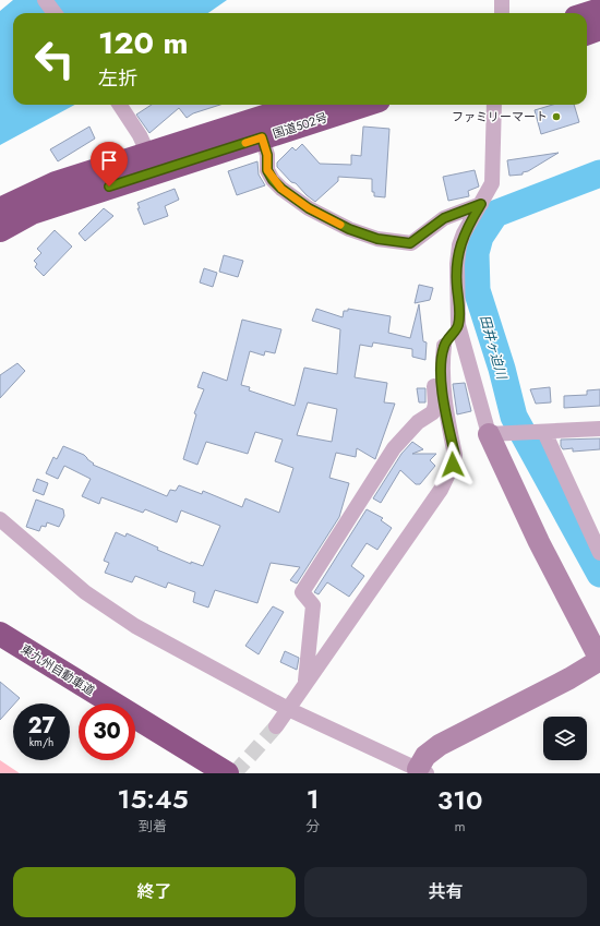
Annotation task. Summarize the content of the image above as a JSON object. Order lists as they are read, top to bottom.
{
  "streets": {
    "highway": ["国道502号", "東九州自動車道"]
  },
  "water": ["田井ヶ迫川"],
  "places": ["ファミリーマート"],
  "page": {
    "turn": ["120 m", "左折"],
    "speed": "27 km/h",
    "limit": "30",
    "eta": [
      "15:45",
      "到着",
      "1",
      "分",
      "310",
      "m"
    ],
    "buttons": ["終了", "共有"]
  }
}
